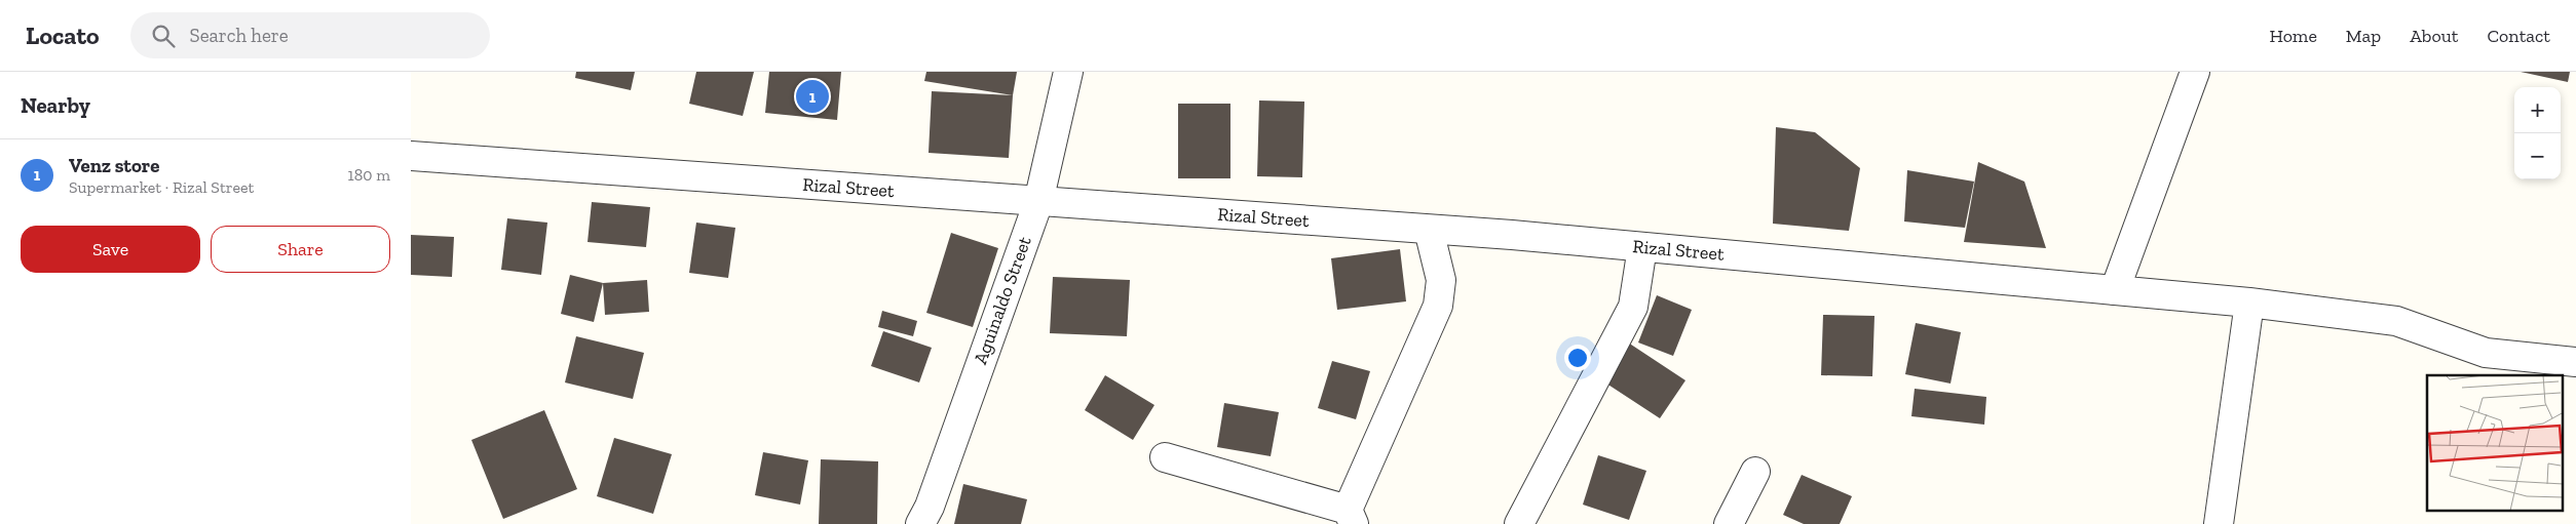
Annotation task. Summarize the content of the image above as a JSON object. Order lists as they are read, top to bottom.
{
  "streets": {
    "street": ["Rizal Street", "Aguinaldo Street"]
  },
  "crossings": [
    ["Rizal Street", "Aguinaldo Street"]
  ],
  "page": {
    "header": "Locato",
    "search": "Search here",
    "nav": [
      "Home",
      "Map",
      "About",
      "Contact"
    ],
    "heading": "Nearby",
    "pins": "1",
    "map_buttons": ["+", "−"],
    "list": [
      {
        "mark": "1",
        "name": "Venz store",
        "note": "Supermarket · Rizal Street",
        "value": "180 m"
      }
    ],
    "buttons": ["Save", "Share"]
  }
}
